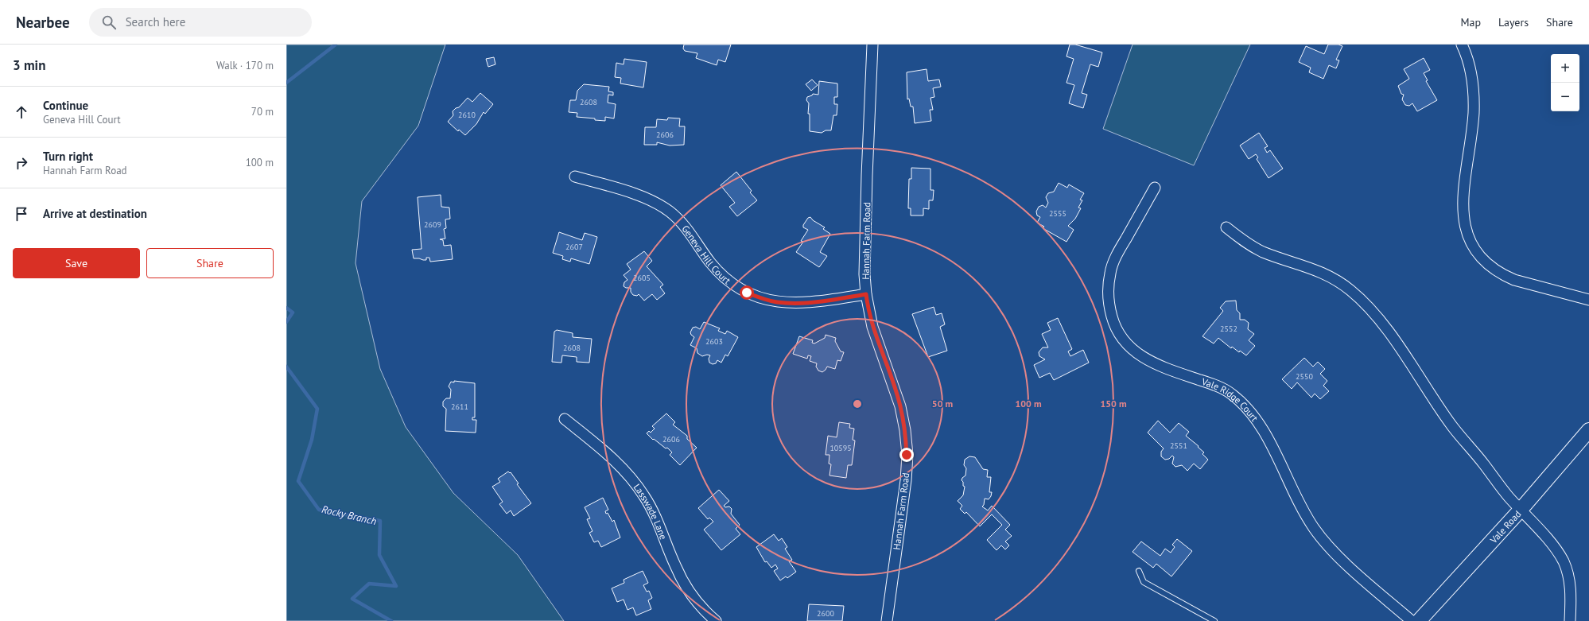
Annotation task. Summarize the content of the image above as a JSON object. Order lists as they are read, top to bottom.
{
  "streets": {
    "main road": ["Vale Road"],
    "street": [
      "Hannah Farm Road",
      "Geneva Hill Court",
      "Vale Ridge Court",
      "Lasswade Lane"
    ]
  },
  "crossings": [
    ["Hannah Farm Road", "Geneva Hill Court"]
  ],
  "water": ["Rocky Branch"],
  "house_numbers": [
    "2608",
    "2610",
    "2606",
    "2555",
    "2609",
    "2607",
    "2605",
    "2552",
    "2603",
    "2608",
    "2550",
    "2611",
    "2606",
    "2551",
    "10595",
    "2600"
  ],
  "page": {
    "header": "Nearbee",
    "search": "Search here",
    "nav": ["Map", "Layers", "Share"],
    "heading": ["3 min", "Walk · 170 m"],
    "map_buttons": ["+", "−"],
    "list": [
      ["Continue", "Geneva Hill Court", "70 m"],
      ["Turn right", "Hannah Farm Road", "100 m"],
      "Arrive at destination"
    ],
    "buttons": ["Save", "Share"]
  },
  "rings": ["50 m", "100 m", "150 m"]
}
